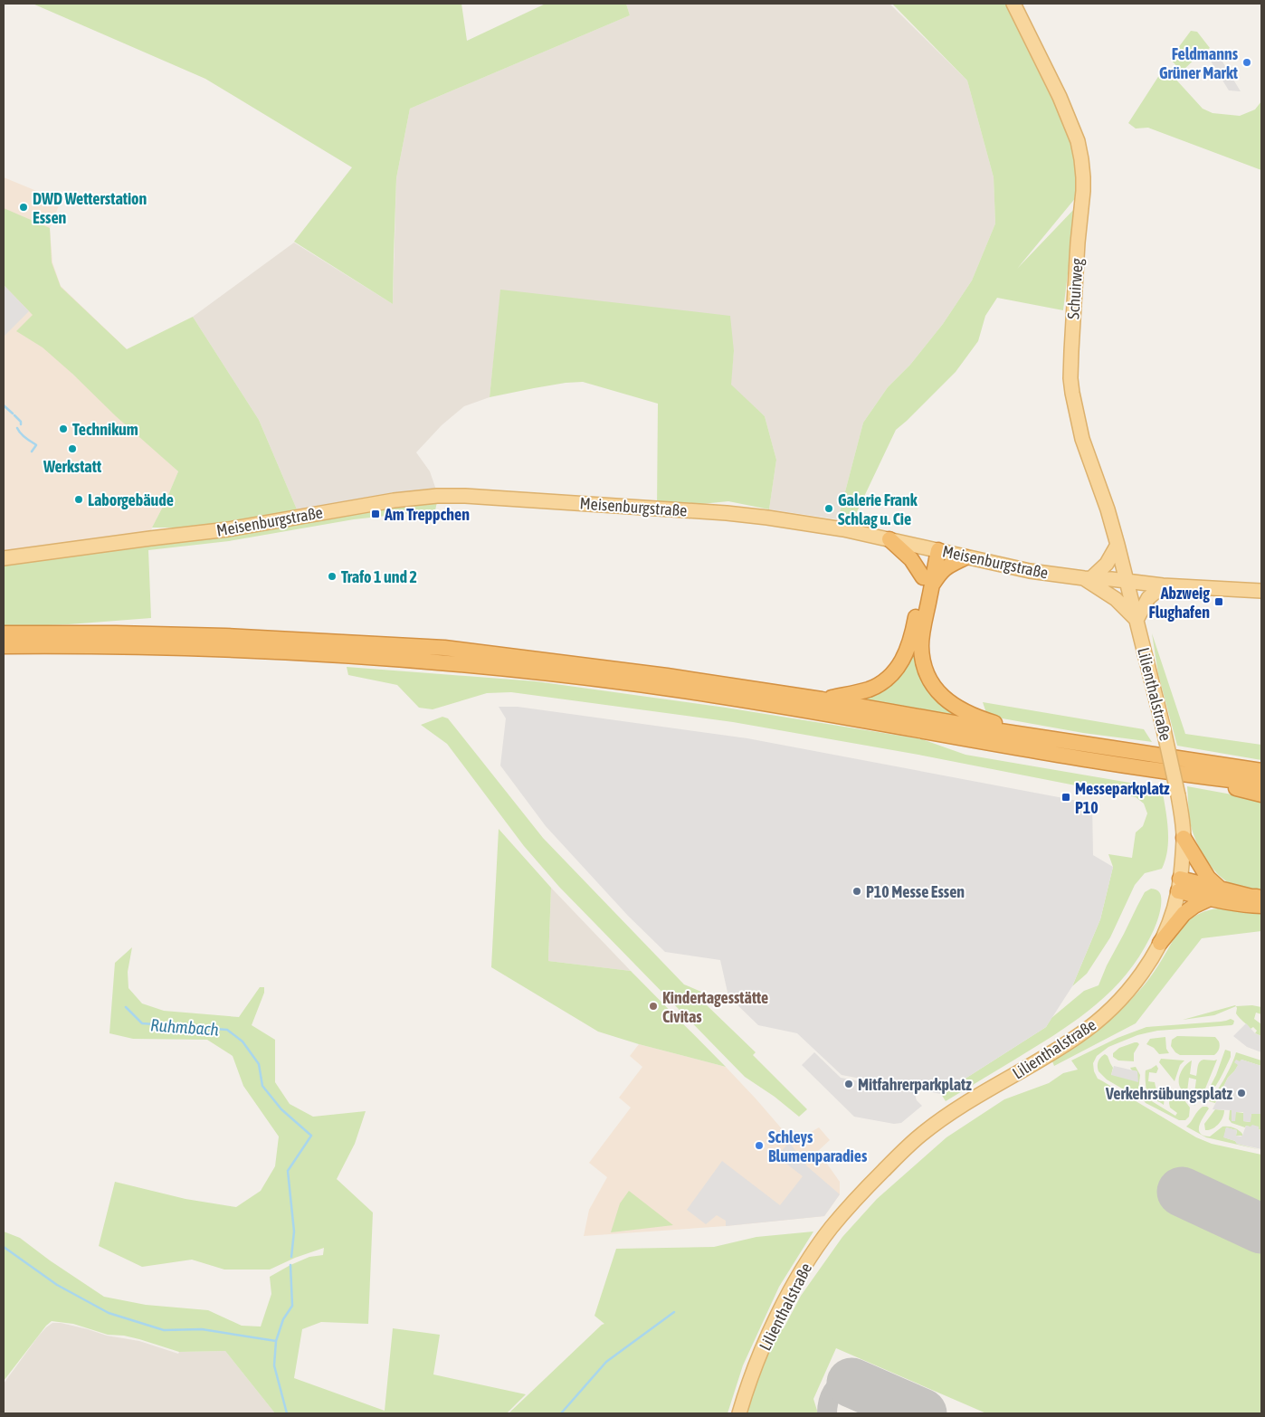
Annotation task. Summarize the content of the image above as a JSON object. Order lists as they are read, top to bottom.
{
  "streets": {
    "main road": ["Schuirweg", "Meisenburgstraße", "Lilienthalstraße"]
  },
  "crossings": [
    ["Schuirweg", "Meisenburgstraße"],
    ["Schuirweg", "Lilienthalstraße"],
    ["Meisenburgstraße", "Lilienthalstraße"]
  ],
  "water": ["Ruhmbach"],
  "places": {
    "other": [
      "Feldmanns Grüner Markt",
      "DWD Wetterstation Essen",
      "Technikum",
      "Werkstatt",
      "Laborgebäude",
      "Galerie Frank Schlag u. Cie",
      "Trafo 1 und 2",
      "P10 Messe Essen",
      "Kindertagesstätte Civitas",
      "Mitfahrerparkplatz",
      "Verkehrsübungsplatz",
      "Schleys Blumenparadies"
    ],
    "transit": ["Am Treppchen", "Abzweig Flughafen", "Messeparkplatz P10"]
  }
}
